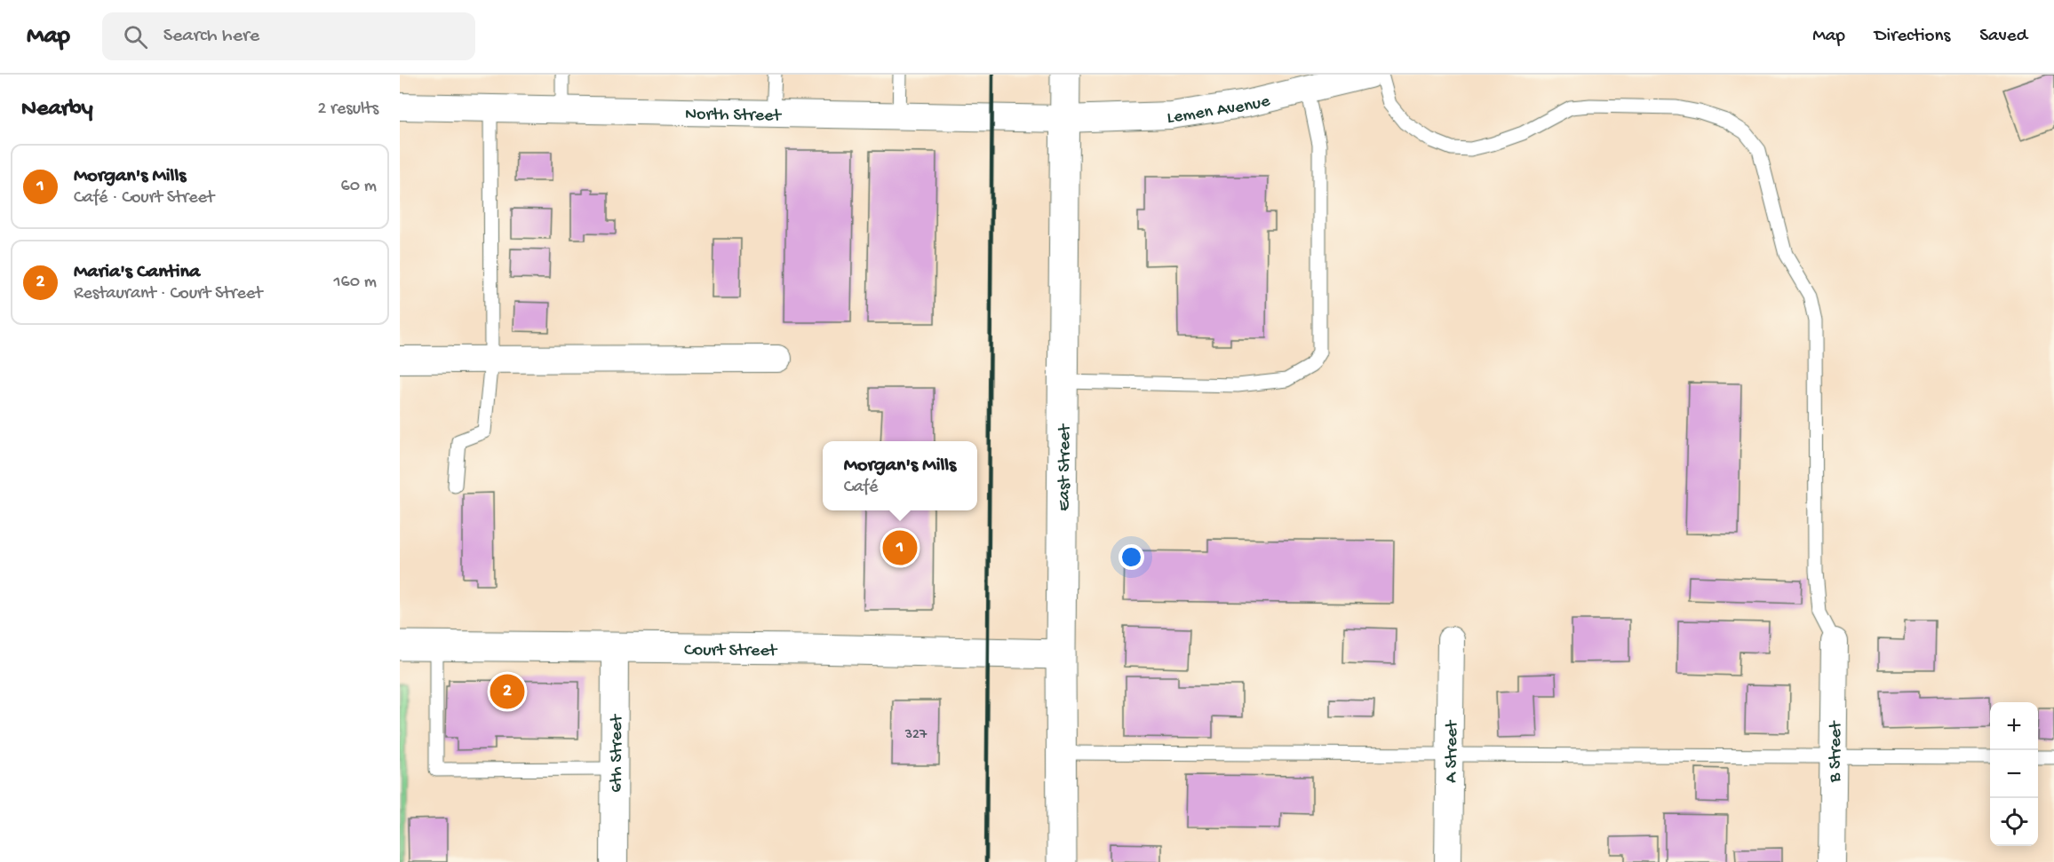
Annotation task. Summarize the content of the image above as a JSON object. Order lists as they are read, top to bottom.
{
  "streets": {
    "main road": ["East Street", "Court Street"],
    "street": [
      "Lemen Avenue",
      "North Street",
      "A Street",
      "B Street",
      "6th Street"
    ]
  },
  "crossings": [
    ["Lemen Avenue", "North Street"],
    ["Lemen Avenue", "East Street"],
    ["North Street", "East Street"],
    ["East Street", "Court Street"],
    ["Court Street", "6th Street"]
  ],
  "house_numbers": ["327"],
  "page": {
    "header": "Map",
    "search": "Search here",
    "nav": ["Map", "Directions", "Saved"],
    "heading": ["Nearby", "2 results"],
    "list": [
      {
        "mark": "1",
        "name": "Morgan's Mills",
        "note": "Café · Court Street",
        "value": "60 m"
      },
      {
        "mark": "2",
        "name": "Maria's Cantina",
        "note": "Restaurant · Court Street",
        "value": "160 m"
      }
    ],
    "popup": ["Morgan's Mills", "Café"],
    "pins": ["1", "2"],
    "map_buttons": ["+", "−"]
  }
}
